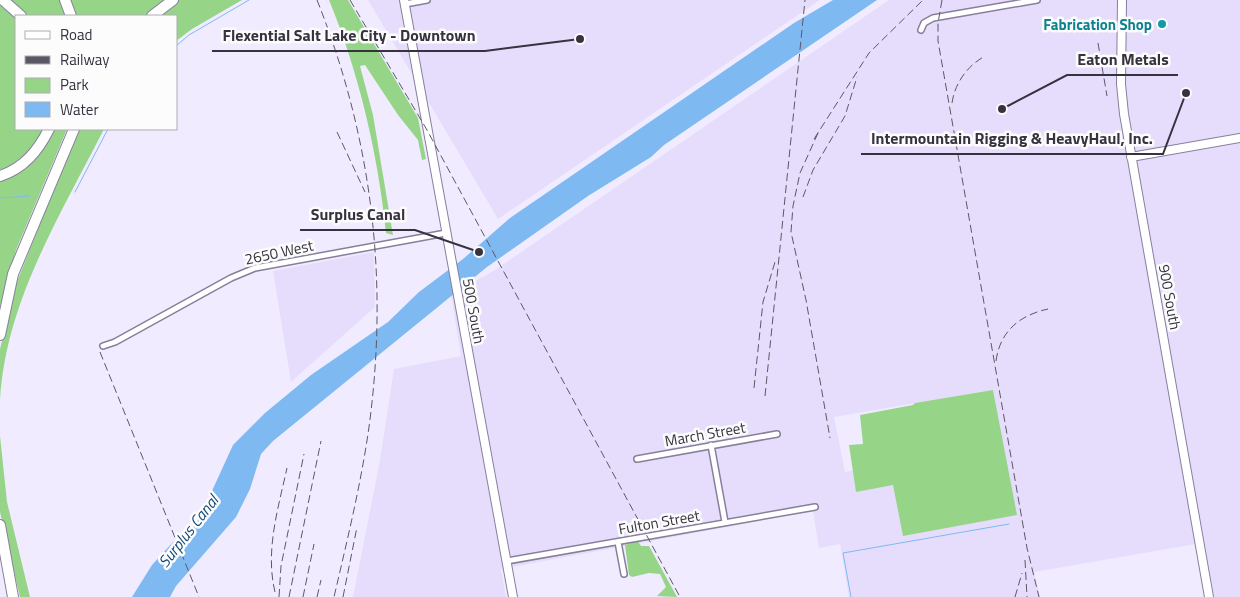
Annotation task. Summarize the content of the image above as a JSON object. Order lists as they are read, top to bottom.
{
  "streets": {
    "street": [
      "2650 West",
      "900 South",
      "500 South",
      "March Street",
      "Fulton Street"
    ]
  },
  "crossings": [
    ["2650 West", "500 South"],
    ["500 South", "Fulton Street"]
  ],
  "water": ["Surplus Canal"],
  "places": [
    "Fabrication Shop",
    "Flexential Salt Lake City - Downtown",
    "Intermountain Rigging & HeavyHaul, Inc.",
    "Eaton Metals",
    "Surplus Canal"
  ],
  "legend": [
    "Road",
    "Railway",
    "Park",
    "Water"
  ]
}
